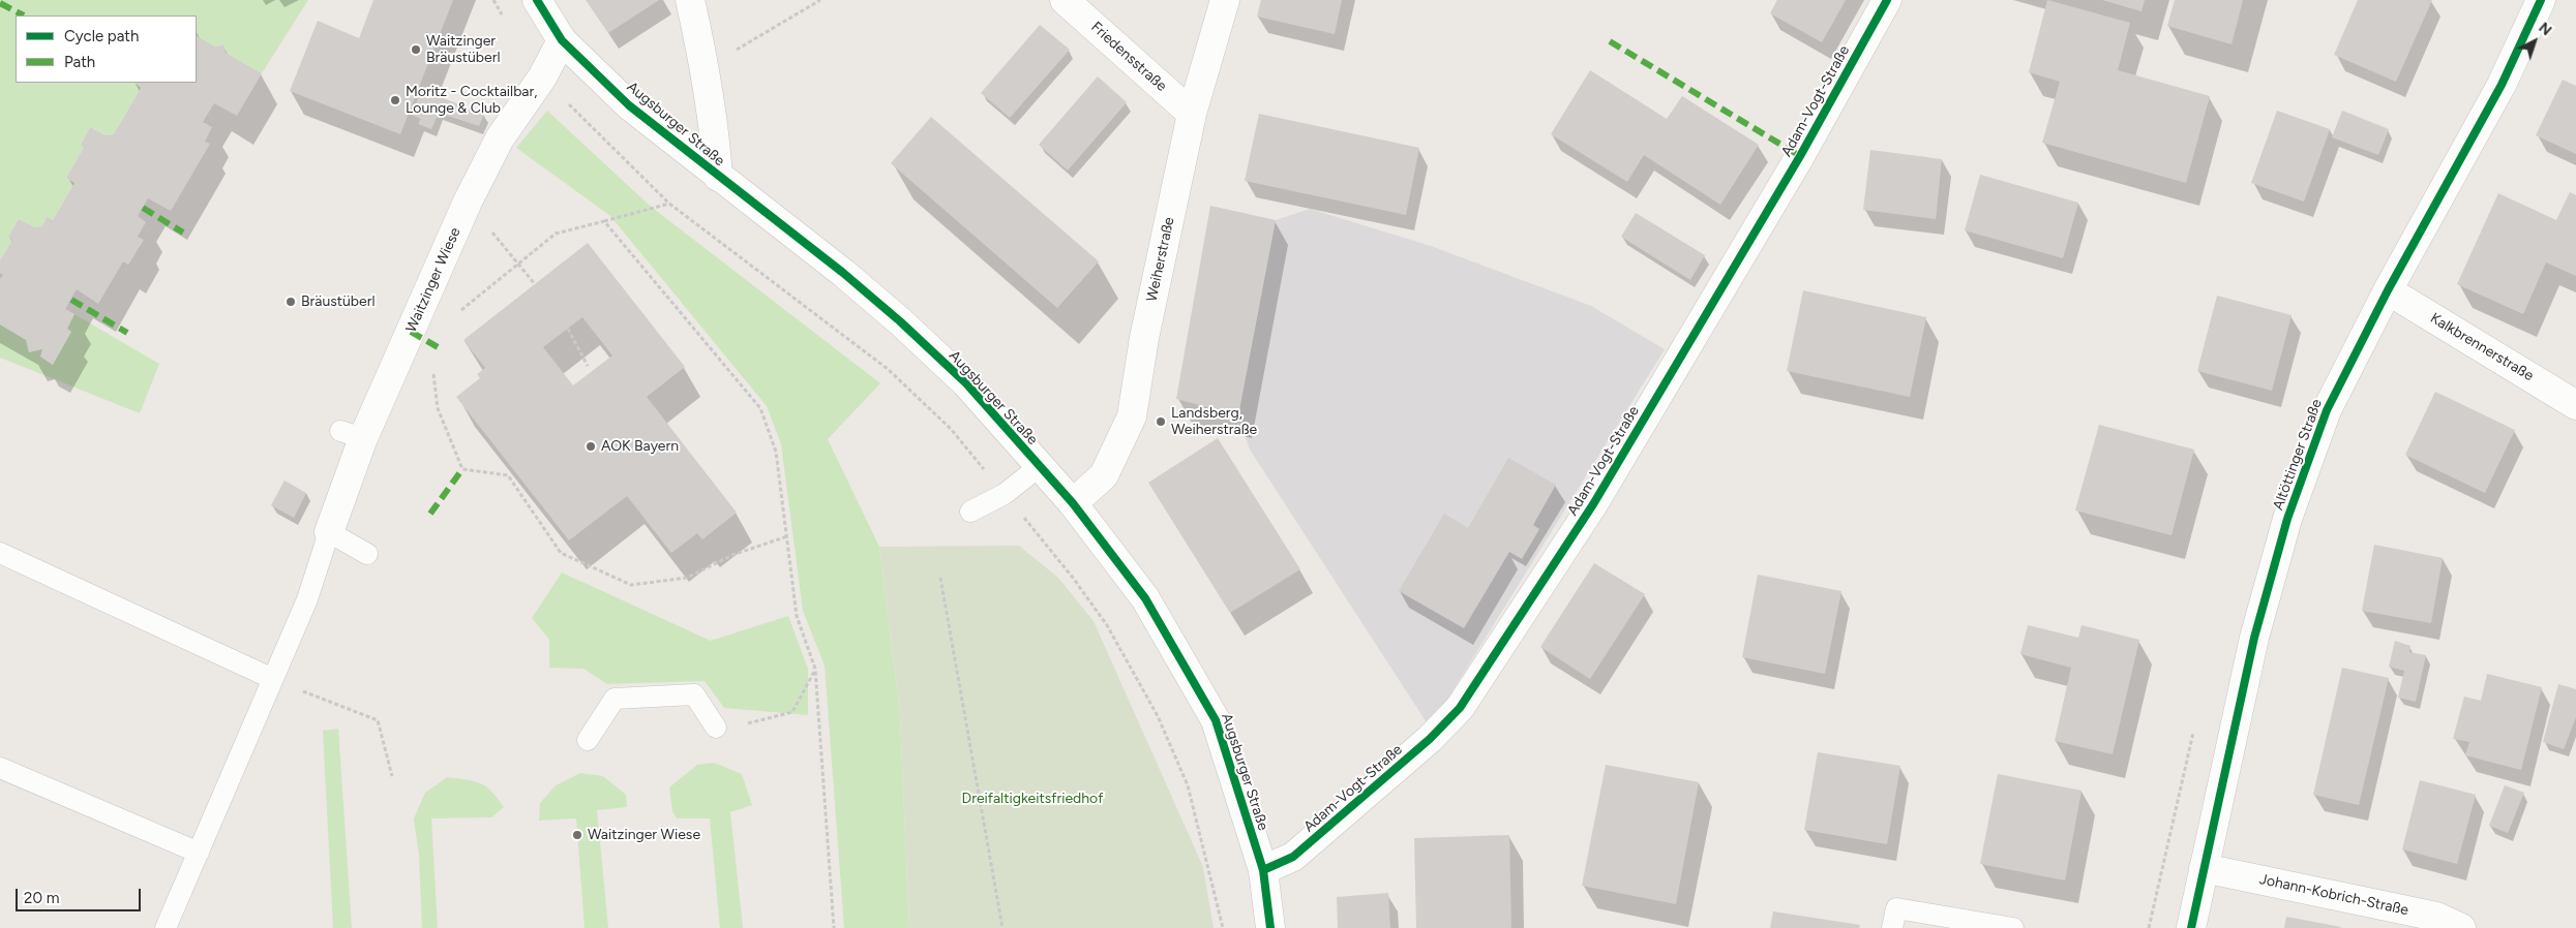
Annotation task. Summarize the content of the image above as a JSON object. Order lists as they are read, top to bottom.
{
  "streets": {
    "street": [
      "Friedensstraße",
      "Adam-Vogt-Straße",
      "Augsburger Straße",
      "Weiherstraße",
      "Waitzinger Wiese",
      "Kalkbrennerstraße",
      "Altöttinger Straße",
      "Johann-Kobrich-Straße"
    ]
  },
  "crossings": [
    ["Friedensstraße", "Weiherstraße"],
    ["Adam-Vogt-Straße", "Augsburger Straße"],
    ["Augsburger Straße", "Weiherstraße"],
    ["Augsburger Straße", "Waitzinger Wiese"],
    ["Kalkbrennerstraße", "Altöttinger Straße"],
    ["Altöttinger Straße", "Johann-Kobrich-Straße"]
  ],
  "parks": ["Dreifaltigkeitsfriedhof"],
  "places": [
    "Waitzinger Bräustüberl",
    "Moritz - Cocktailbar, Lounge & Club",
    "Bräustüberl",
    "Landsberg, Weiherstraße",
    "AOK Bayern",
    "Waitzinger Wiese"
  ],
  "legend": ["Cycle path", "Path"],
  "scale_bar": "20 m",
  "north": "top right"
}
